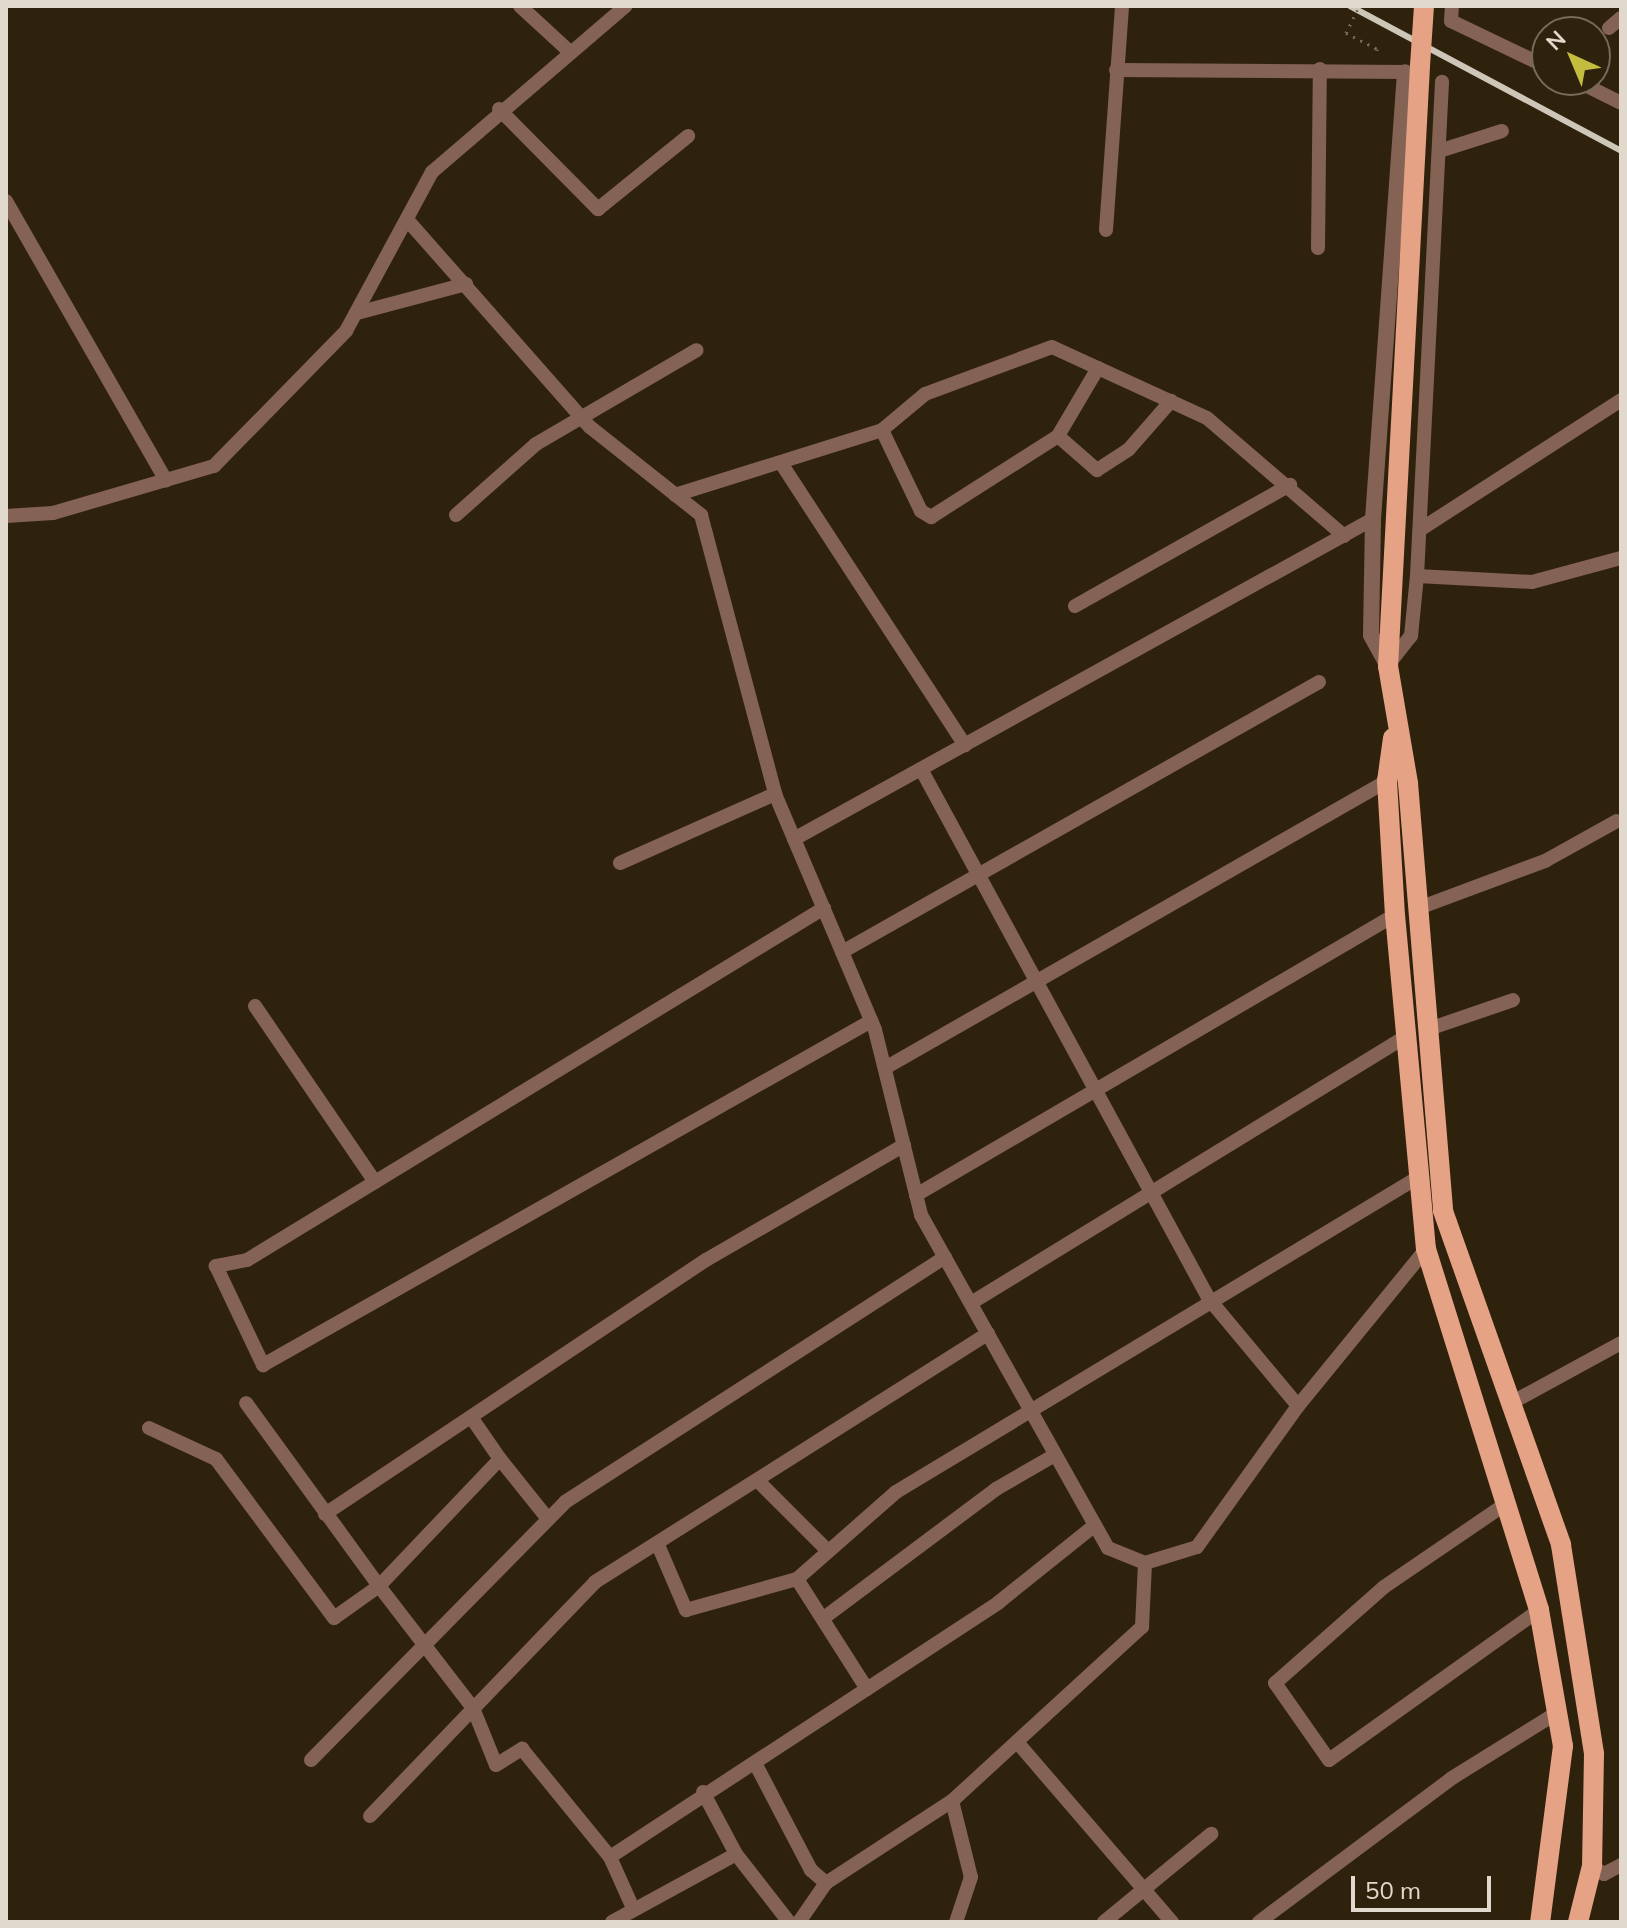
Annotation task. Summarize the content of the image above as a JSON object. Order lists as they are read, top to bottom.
{
  "scale_bar": "50 m",
  "north": "top left"
}
